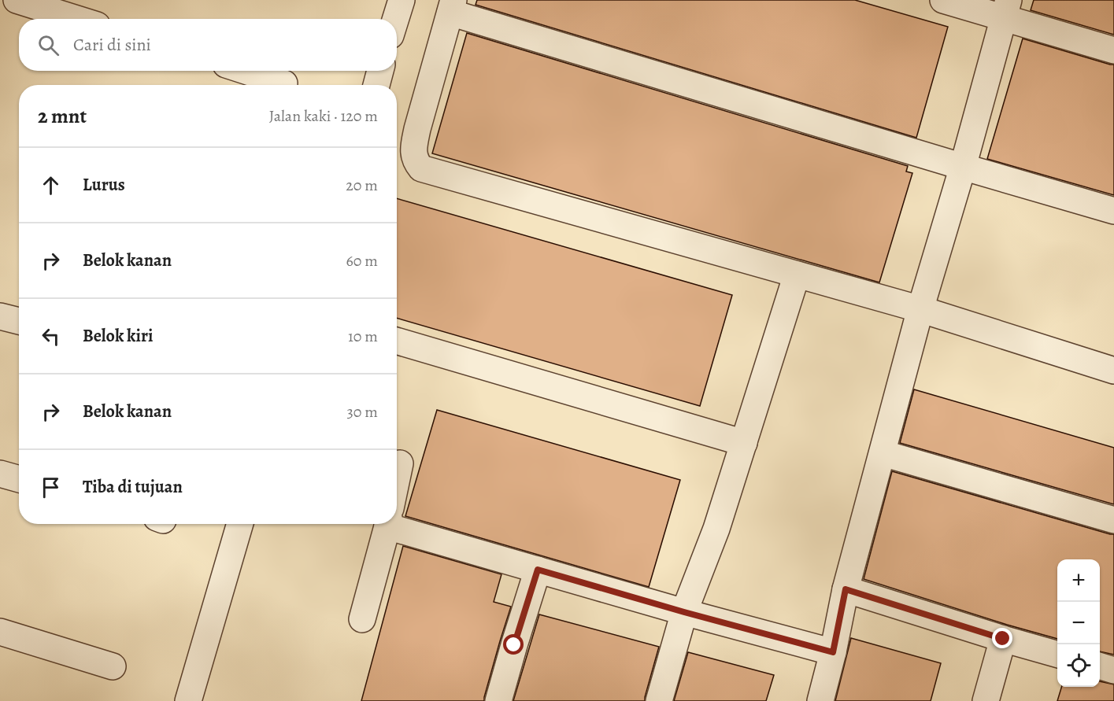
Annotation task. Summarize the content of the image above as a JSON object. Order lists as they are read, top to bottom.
{
  "page": {
    "search": "Cari di sini",
    "heading": ["2 mnt", "Jalan kaki · 120 m"],
    "list": [
      ["Lurus", "20 m"],
      ["Belok kanan", "60 m"],
      ["Belok kiri", "10 m"],
      ["Belok kanan", "30 m"],
      "Tiba di tujuan"
    ],
    "map_buttons": ["+", "−"]
  }
}
